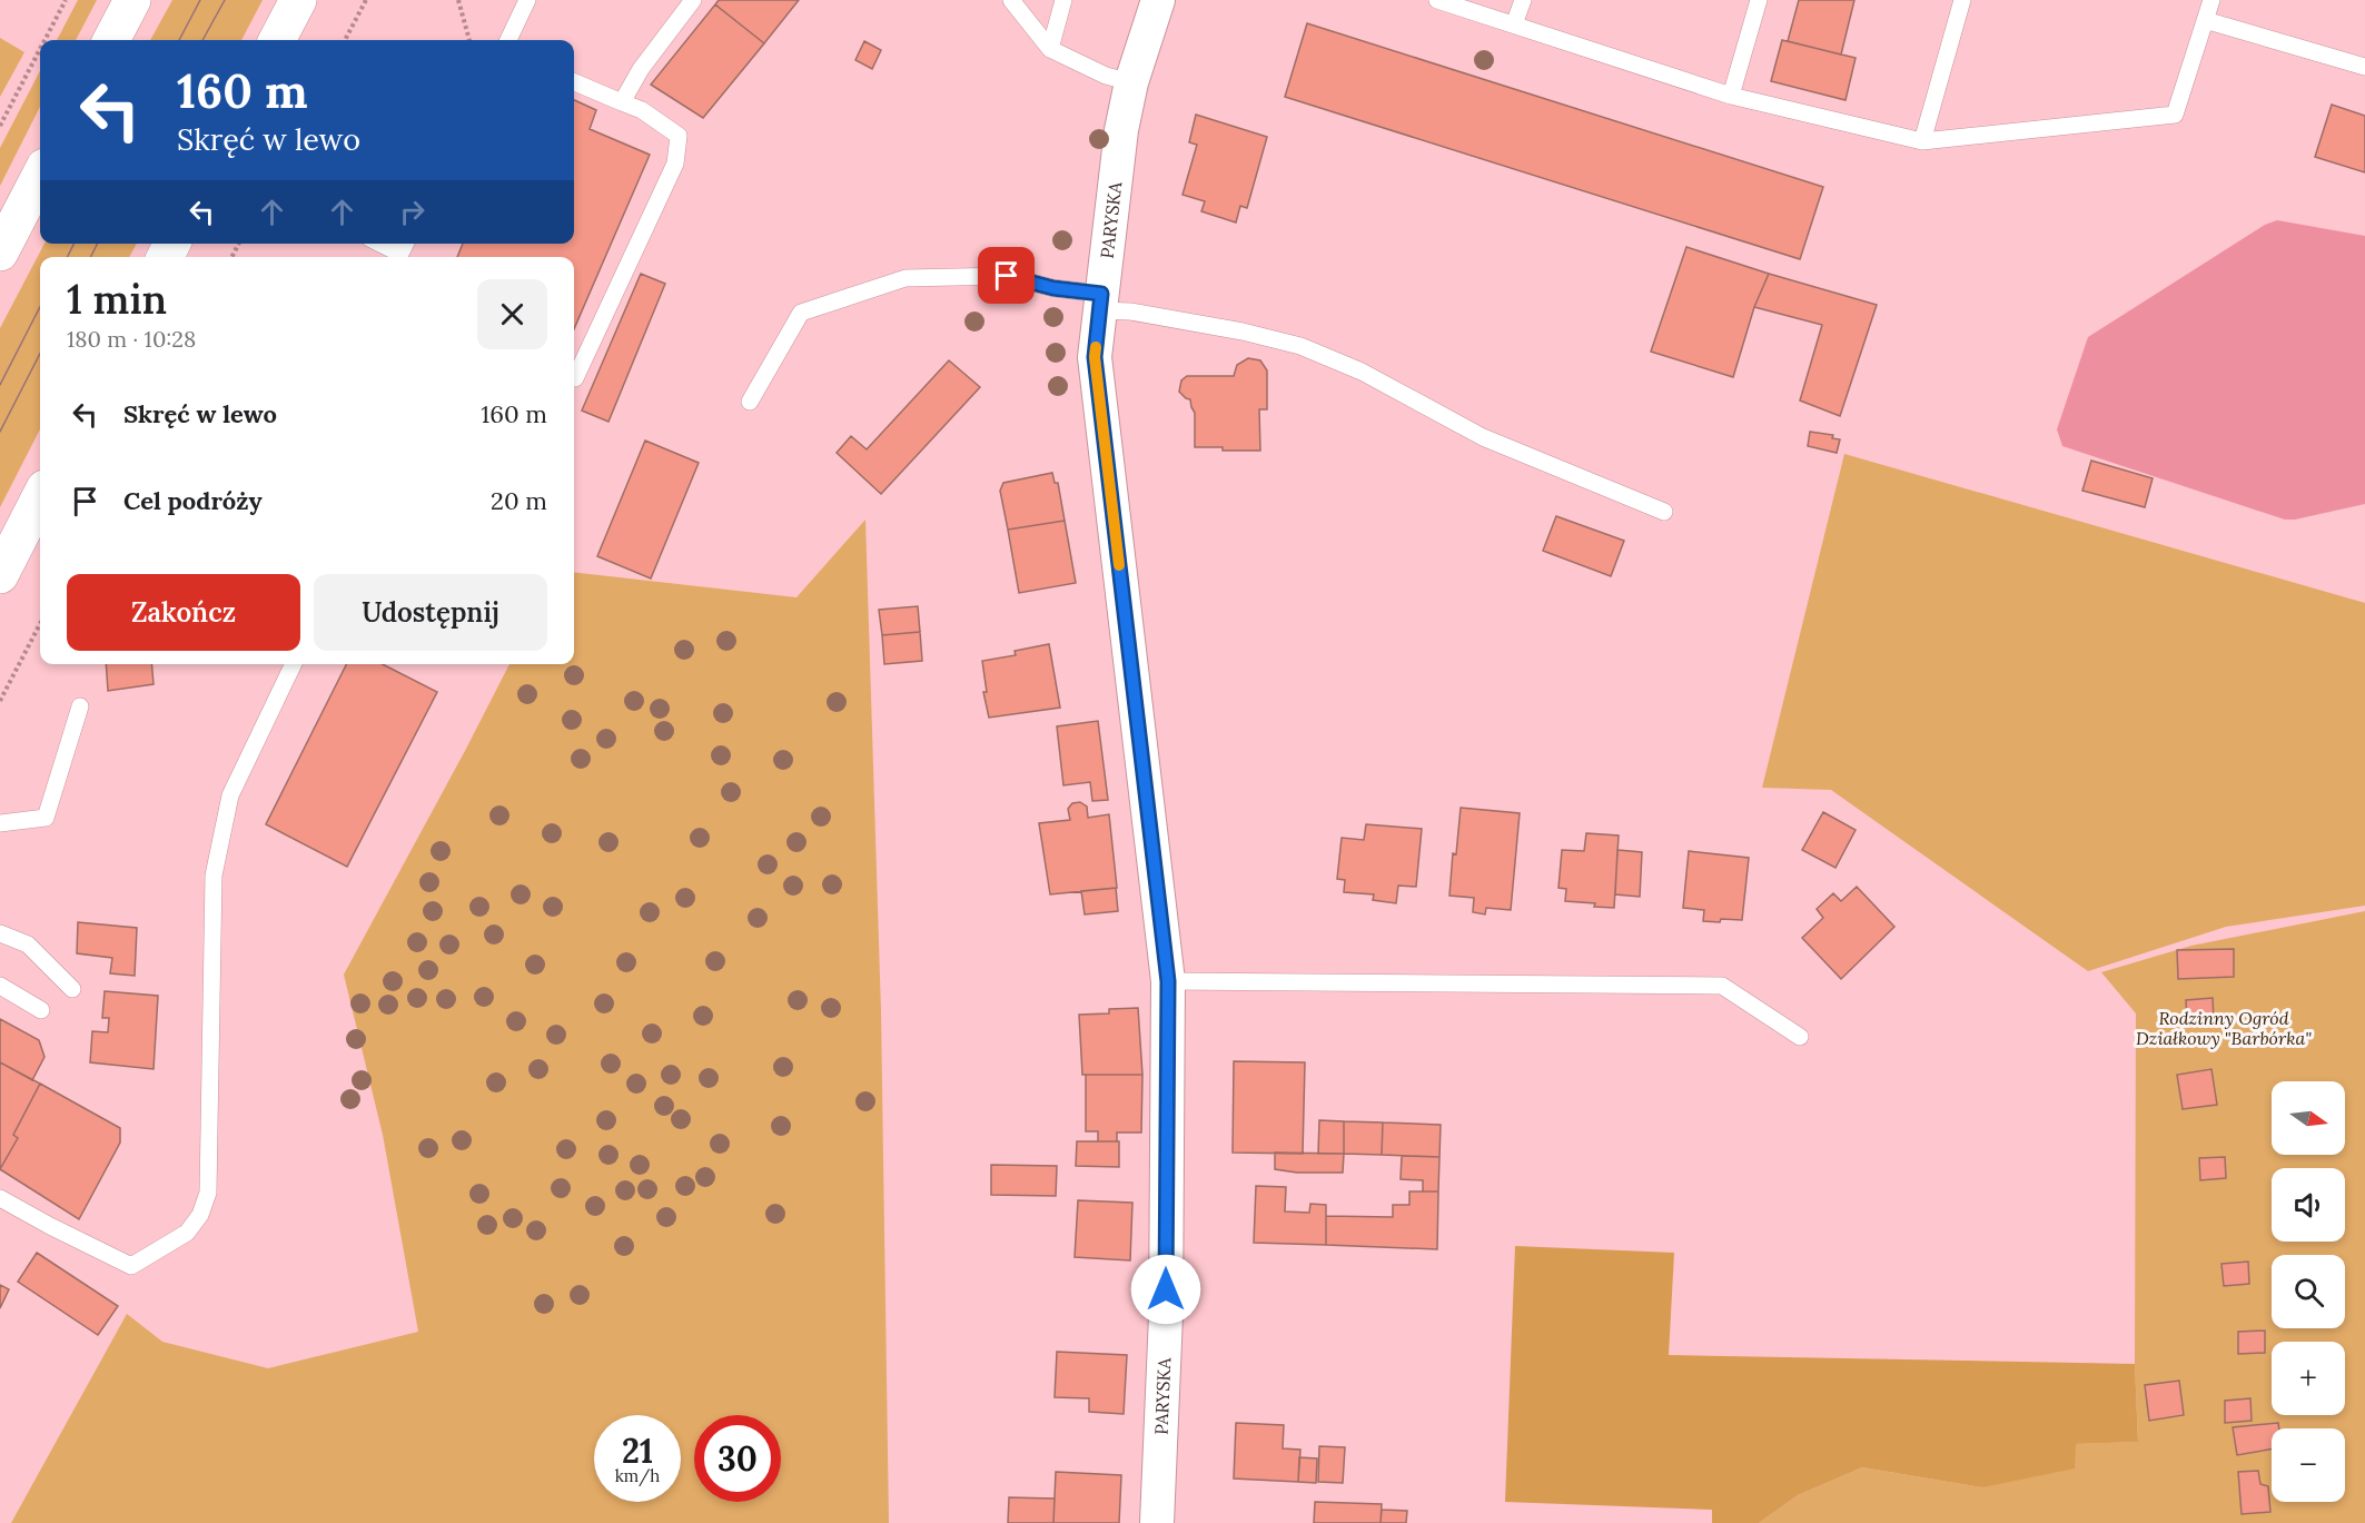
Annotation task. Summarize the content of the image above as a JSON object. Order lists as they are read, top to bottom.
{
  "streets": {
    "street": ["PARYSKA"]
  },
  "parks": ["Rodzinny Ogród Działkowy \"Barbórka\""],
  "north": "right",
  "page": {
    "turn": ["160 m", "Skręć w lewo"],
    "heading": ["1 min", "180 m · 10:28"],
    "list": [
      {
        "name": "Skręć w lewo",
        "value": "160 m"
      },
      {
        "name": "Cel podróży",
        "value": "20 m"
      }
    ],
    "buttons": ["Zakończ", "Udostępnij"],
    "map_buttons": ["+", "−"],
    "speed": "21 km/h",
    "limit": "30"
  }
}
